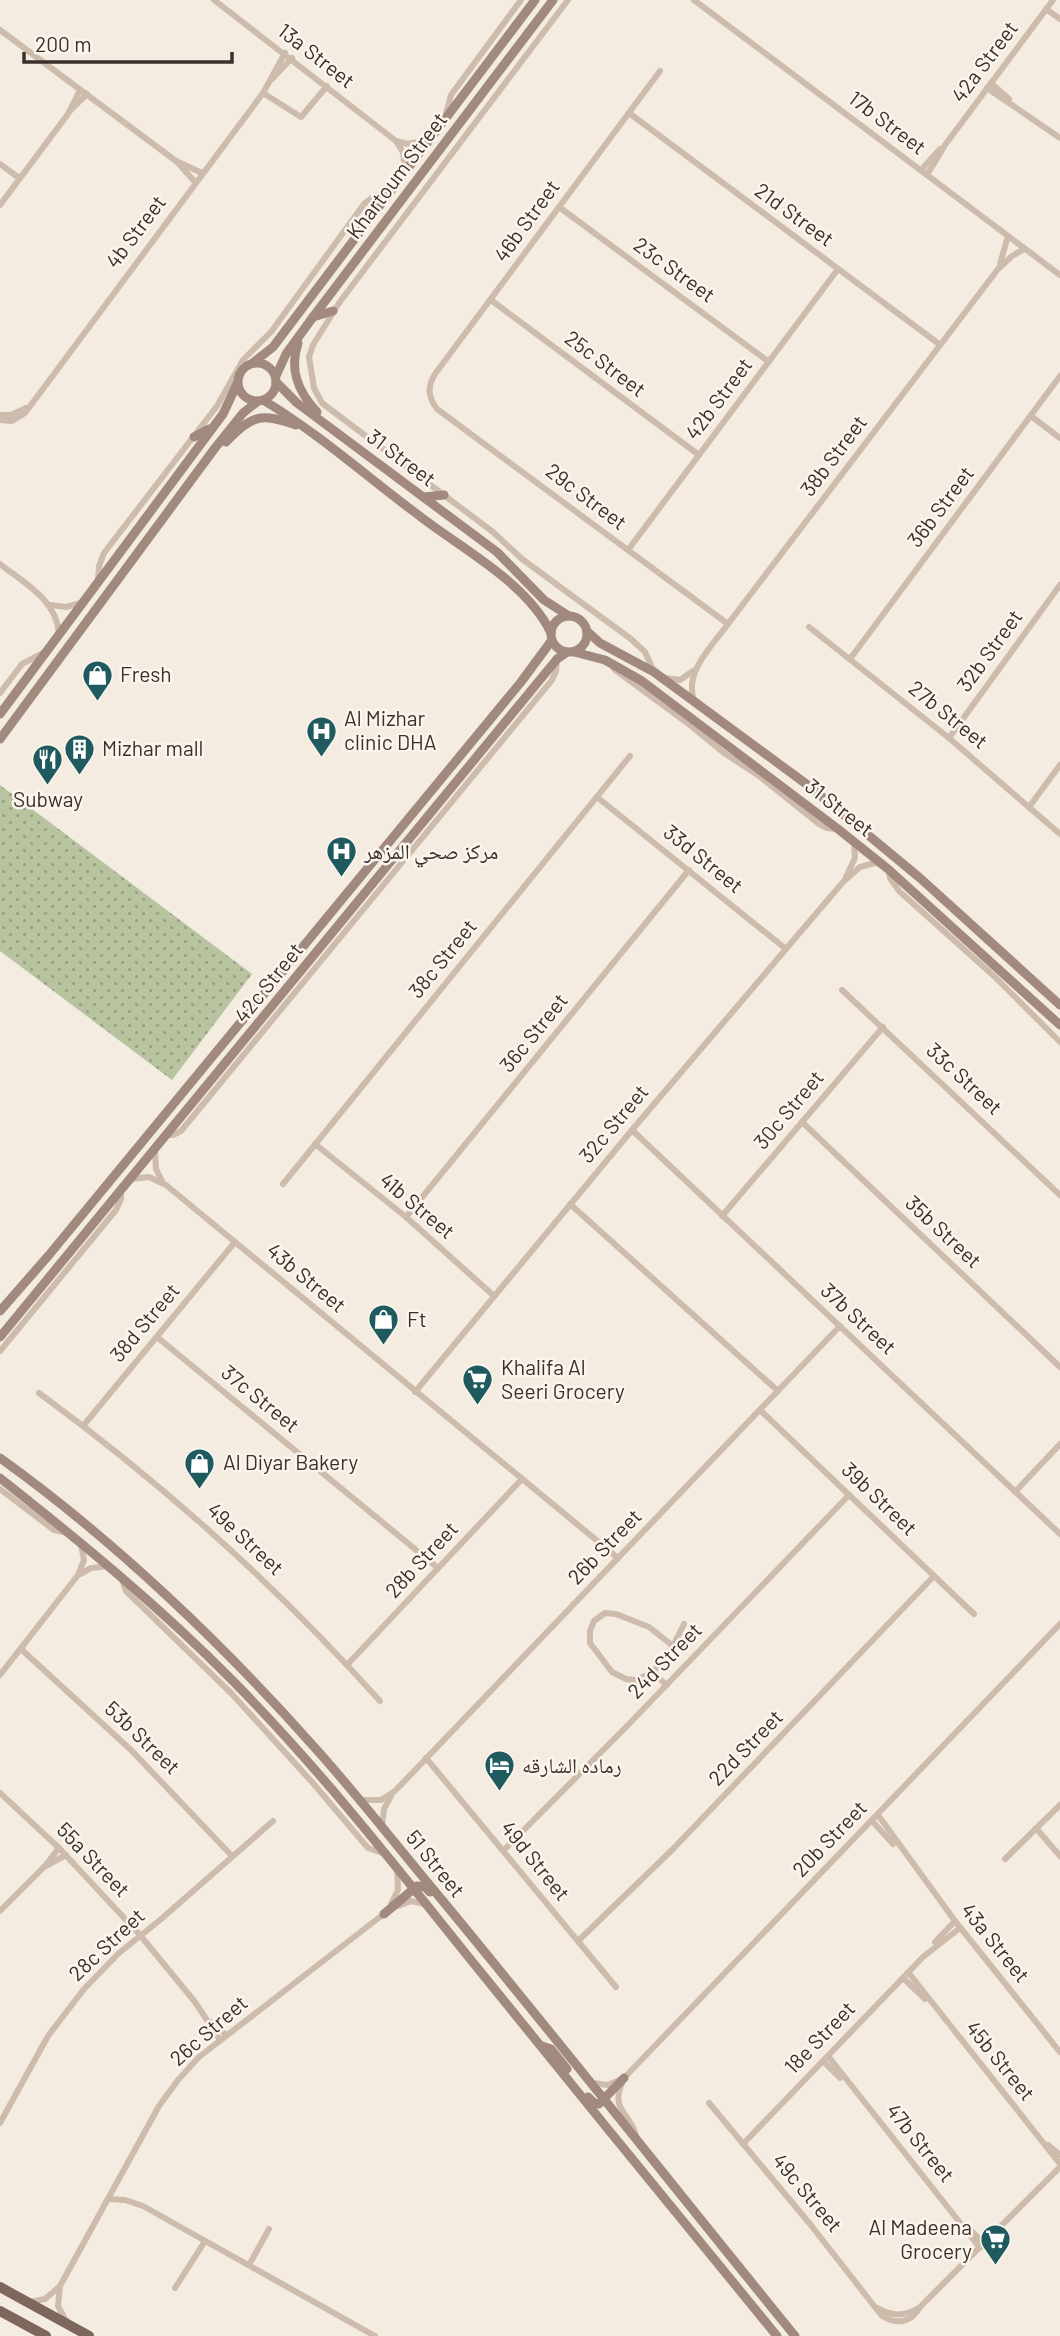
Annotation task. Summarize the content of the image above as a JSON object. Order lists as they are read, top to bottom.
{
  "streets": {
    "street": [
      "13a Street",
      "42a Street",
      "17b Street",
      "Khartoum Street",
      "21d Street",
      "46b Street",
      "4b Street",
      "23c Street",
      "25c Street",
      "42b Street",
      "38b Street",
      "31 Street",
      "29c Street",
      "36b Street",
      "32b Street",
      "27b Street",
      "33d Street",
      "38c Street",
      "42c Street",
      "36c Street",
      "33c Street",
      "30c Street",
      "32c Street",
      "41b Street",
      "35b Street",
      "43b Street",
      "37b Street",
      "38d Street",
      "37c Street",
      "39b Street",
      "49e Street",
      "26b Street",
      "28b Street",
      "24d Street",
      "53b Street",
      "22d Street",
      "20b Street",
      "55a Street",
      "49d Street",
      "51 Street",
      "43a Street",
      "28c Street",
      "26c Street",
      "18e Street",
      "45b Street",
      "47b Street",
      "49c Street"
    ]
  },
  "crossings": [
    ["13a Street", "4b Street"],
    ["42a Street", "17b Street"],
    ["17b Street", "38b Street"],
    ["Khartoum Street", "31 Street"],
    ["21d Street", "46b Street"],
    ["21d Street", "42b Street"],
    ["21d Street", "38b Street"],
    ["46b Street", "23c Street"],
    ["46b Street", "25c Street"],
    ["46b Street", "29c Street"],
    ["23c Street", "42b Street"],
    ["25c Street", "42b Street"],
    ["42b Street", "29c Street"],
    ["38b Street", "31 Street"],
    ["38b Street", "29c Street"],
    ["31 Street", "42c Street"],
    ["31 Street", "32c Street"],
    ["36b Street", "27b Street"],
    ["32b Street", "27b Street"],
    ["33d Street", "38c Street"],
    ["33d Street", "36c Street"],
    ["33d Street", "32c Street"],
    ["38c Street", "41b Street"],
    ["42c Street", "43b Street"],
    ["36c Street", "41b Street"],
    ["33c Street", "30c Street"],
    ["30c Street", "35b Street"],
    ["30c Street", "37b Street"],
    ["32c Street", "41b Street"],
    ["32c Street", "43b Street"],
    ["32c Street", "37b Street"],
    ["43b Street", "38d Street"],
    ["43b Street", "26b Street"],
    ["43b Street", "28b Street"],
    ["37b Street", "26b Street"],
    ["38d Street", "37c Street"],
    ["38d Street", "49e Street"],
    ["37c Street", "28b Street"],
    ["39b Street", "26b Street"],
    ["39b Street", "24d Street"],
    ["39b Street", "22d Street"],
    ["49e Street", "28b Street"],
    ["26b Street", "49d Street"],
    ["26b Street", "51 Street"],
    ["24d Street", "49d Street"],
    ["53b Street", "28c Street"],
    ["22d Street", "49d Street"],
    ["20b Street", "43a Street"],
    ["55a Street", "28c Street"],
    ["55a Street", "26c Street"],
    ["51 Street", "26c Street"],
    ["43a Street", "18e Street"],
    ["18e Street", "45b Street"],
    ["18e Street", "47b Street"],
    ["18e Street", "49c Street"],
    ["47b Street", "49c Street"]
  ],
  "places": {
    "shop": ["Fresh", "Ft", "Al Diyar Bakery"],
    "hospital": ["Al Mizhar clinic DHA", "مركز صحي المزهر"],
    "building": ["Mizhar mall"],
    "restaurant": ["Subway"],
    "supermarket": ["Khalifa Al Seeri Grocery", "Al Madeena Grocery"],
    "hotel": ["رماده الشارقه"]
  },
  "scale_bar": "200 m"
}
